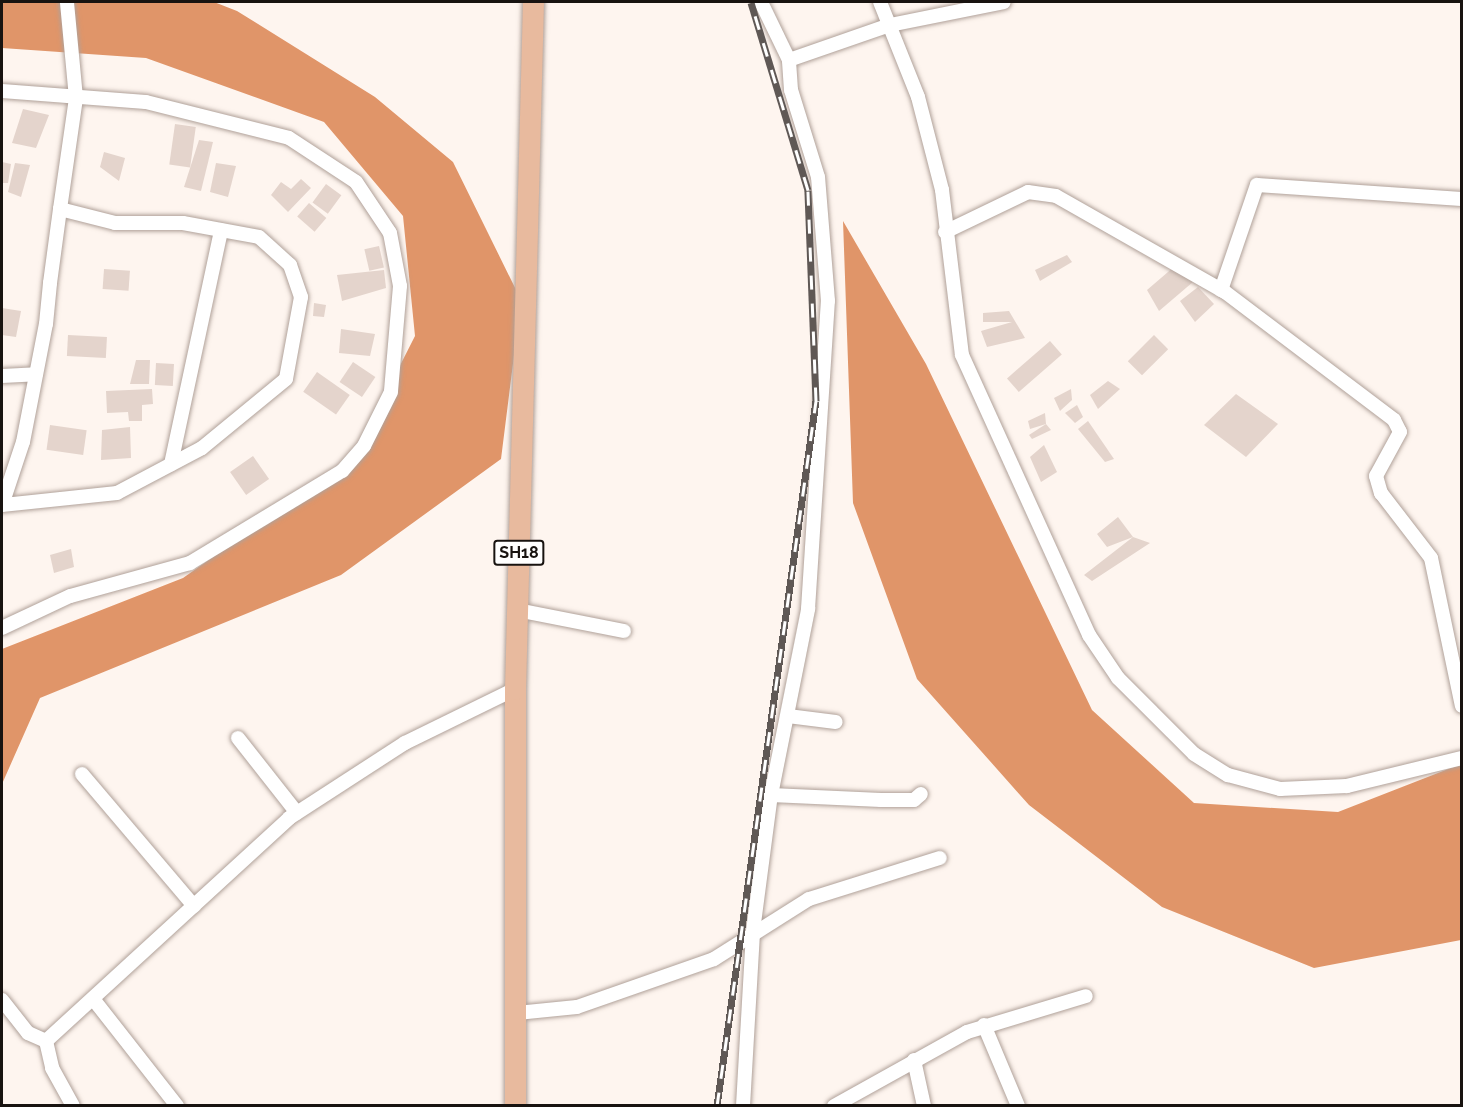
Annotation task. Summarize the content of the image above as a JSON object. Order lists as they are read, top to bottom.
{
  "streets": {
    "main road": ["SH18"]
  }
}
